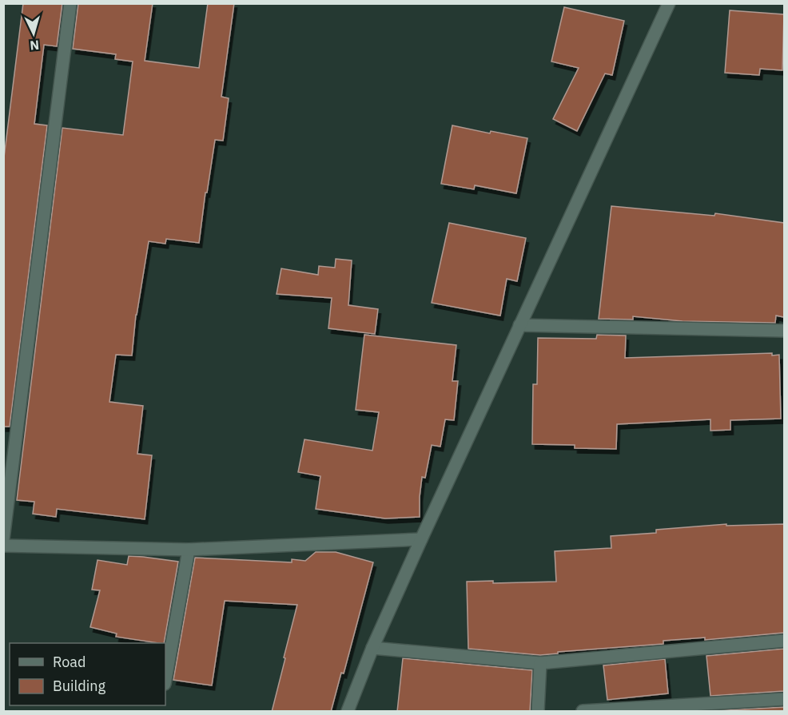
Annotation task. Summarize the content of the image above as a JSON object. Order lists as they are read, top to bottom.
{
  "legend": ["Road", "Building"],
  "north": "bottom"
}
